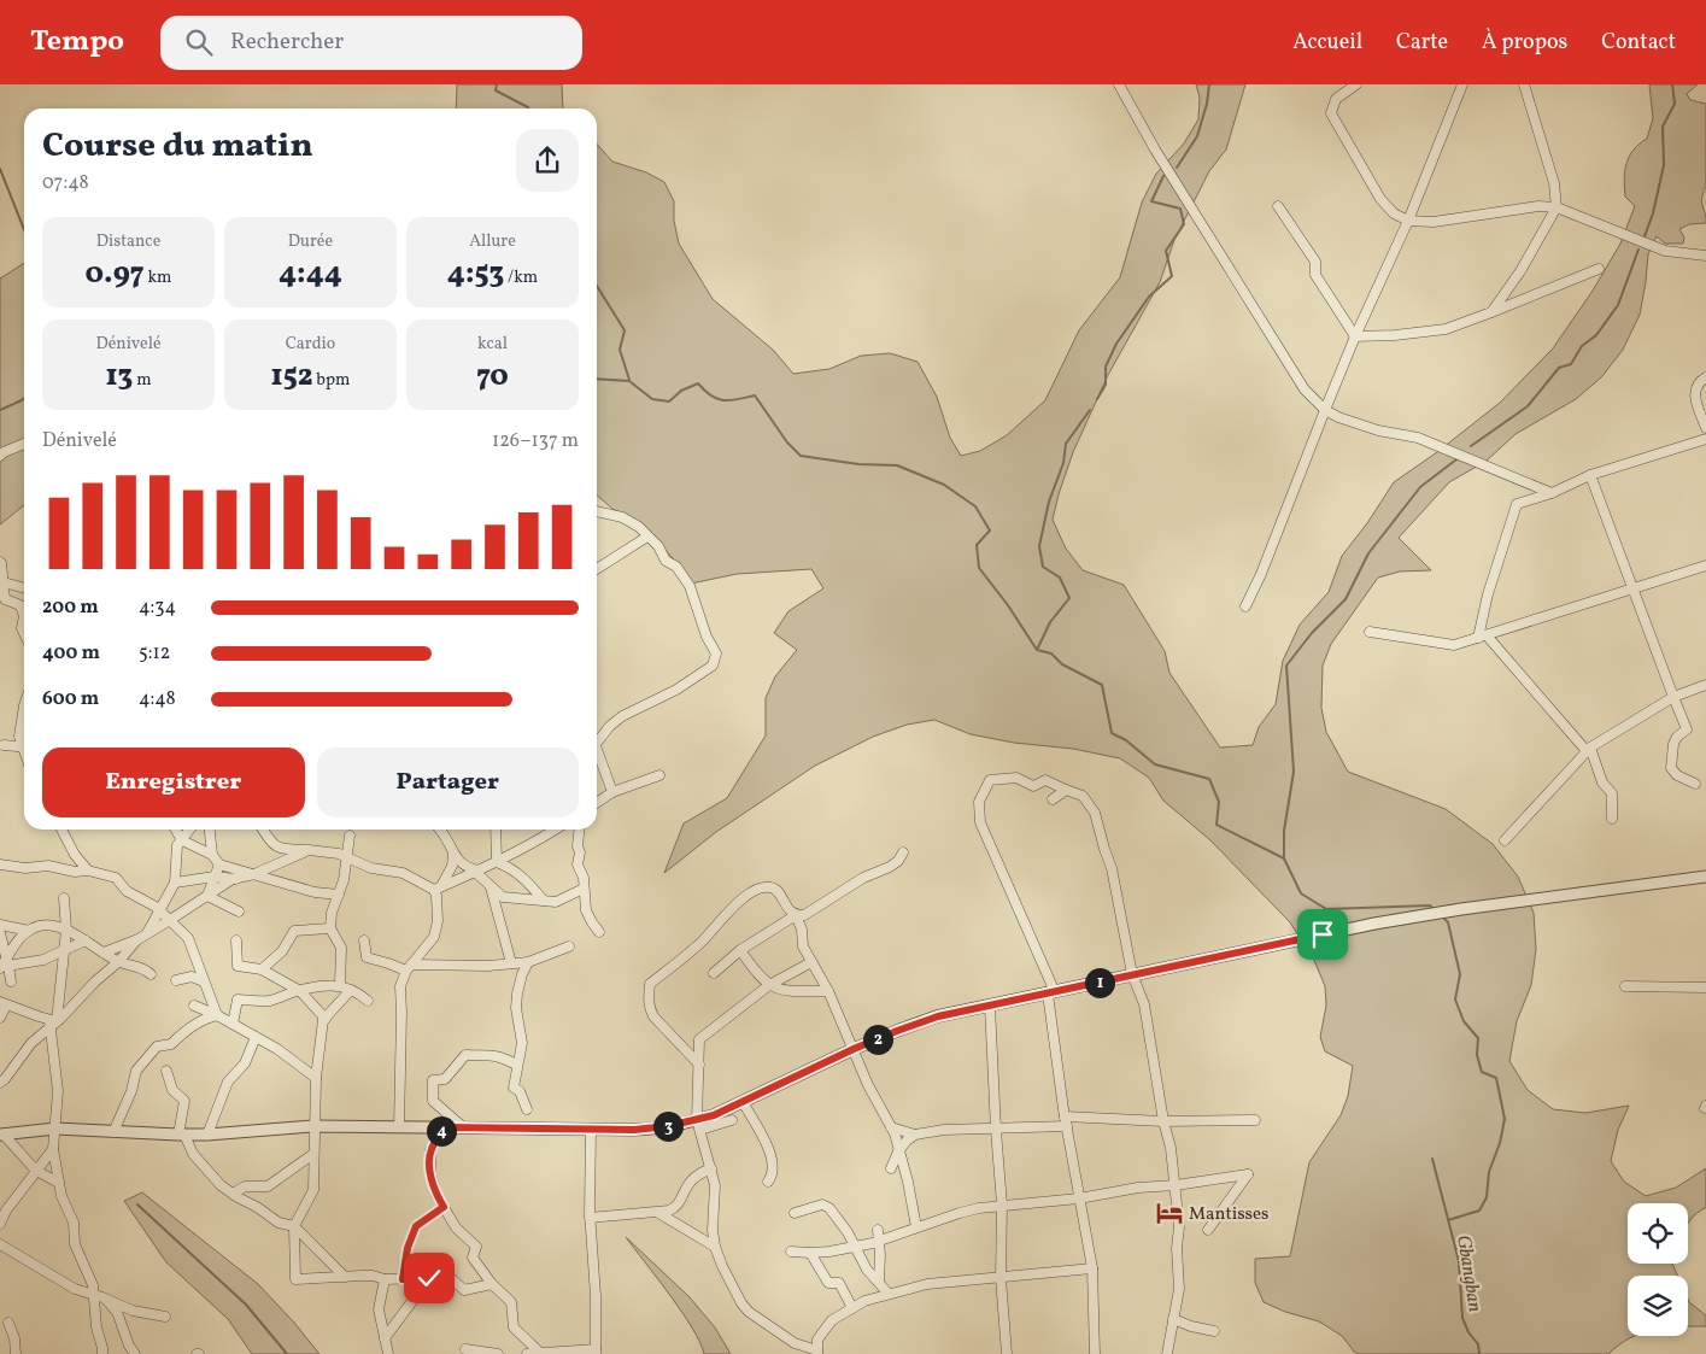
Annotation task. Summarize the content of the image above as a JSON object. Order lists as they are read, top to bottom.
{
  "water": ["Gbangban"],
  "places": {
    "hotel": ["Mantisses"]
  },
  "page": {
    "header": "Tempo",
    "search": "Rechercher",
    "nav": [
      "Accueil",
      "Carte",
      "À propos",
      "Contact"
    ],
    "heading": ["Course du matin", "07:48"],
    "stats": [
      ["Distance", "0.97 km"],
      ["Durée", "4:44"],
      ["Allure", "4:53 /km"],
      ["Dénivelé", "13 m"],
      ["Cardio", "152 bpm"],
      ["kcal", "70"]
    ],
    "chart": ["Dénivelé", "126–137 m"],
    "list": [
      {
        "name": "200 m",
        "note": "4:34"
      },
      {
        "name": "400 m",
        "note": "5:12"
      },
      {
        "name": "600 m",
        "note": "4:48"
      }
    ],
    "buttons": ["Enregistrer", "Partager"],
    "pins": [
      "1",
      "2",
      "3",
      "4"
    ]
  }
}
